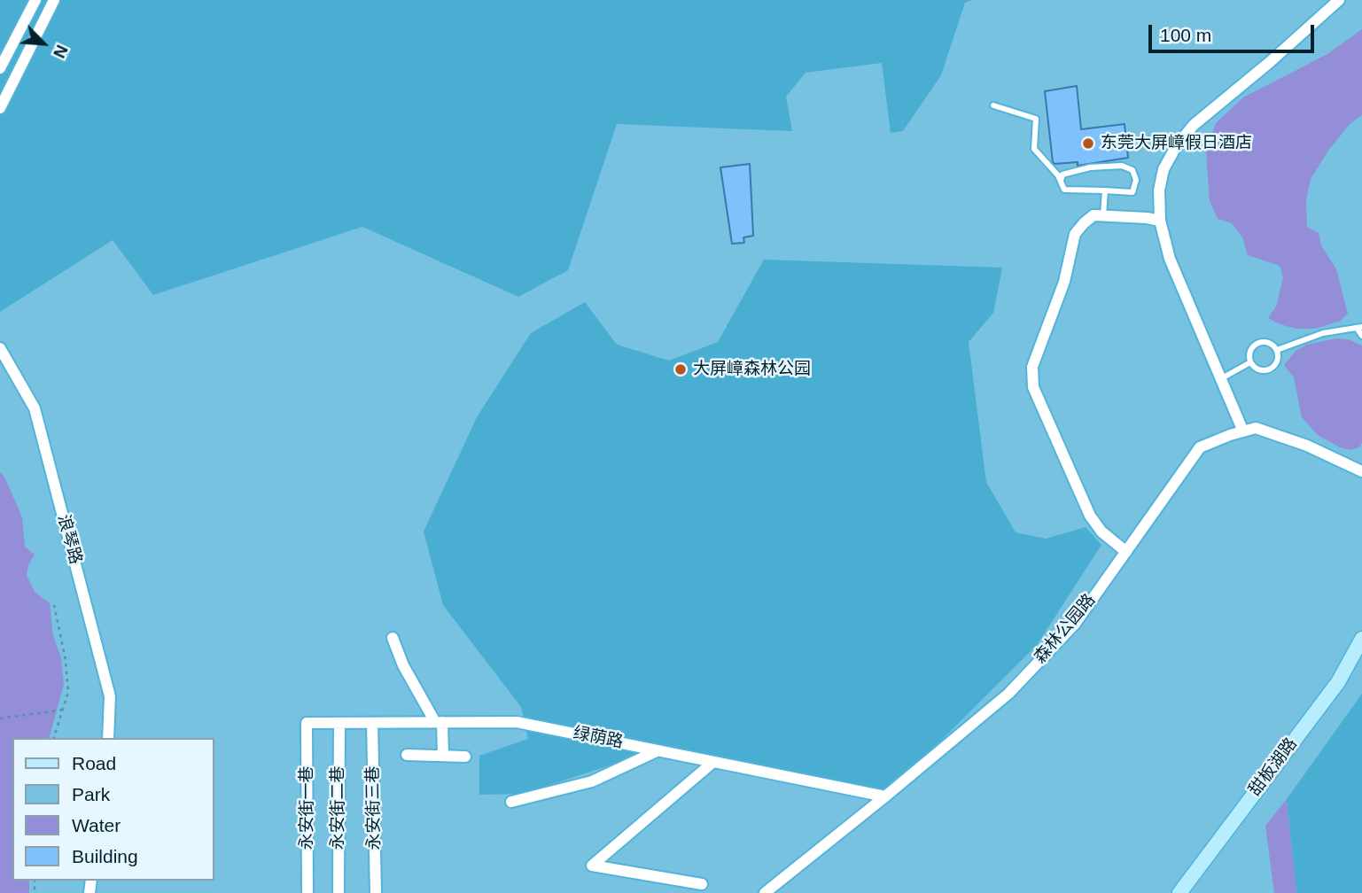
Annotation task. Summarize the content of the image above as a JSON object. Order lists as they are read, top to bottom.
{
  "streets": {
    "street": [
      "浪琴路",
      "森林公园路",
      "绿荫路",
      "甜板湖路",
      "永安街一巷",
      "永安街二巷",
      "永安街三巷"
    ]
  },
  "crossings": [
    ["森林公园路", "绿荫路"],
    ["绿荫路", "永安街一巷"],
    ["绿荫路", "永安街二巷"],
    ["绿荫路", "永安街三巷"]
  ],
  "places": ["东莞大屏嶂假日酒店", "大屏嶂森林公园"],
  "legend": [
    "Road",
    "Park",
    "Water",
    "Building"
  ],
  "scale_bar": "100 m",
  "north": "bottom right"
}
